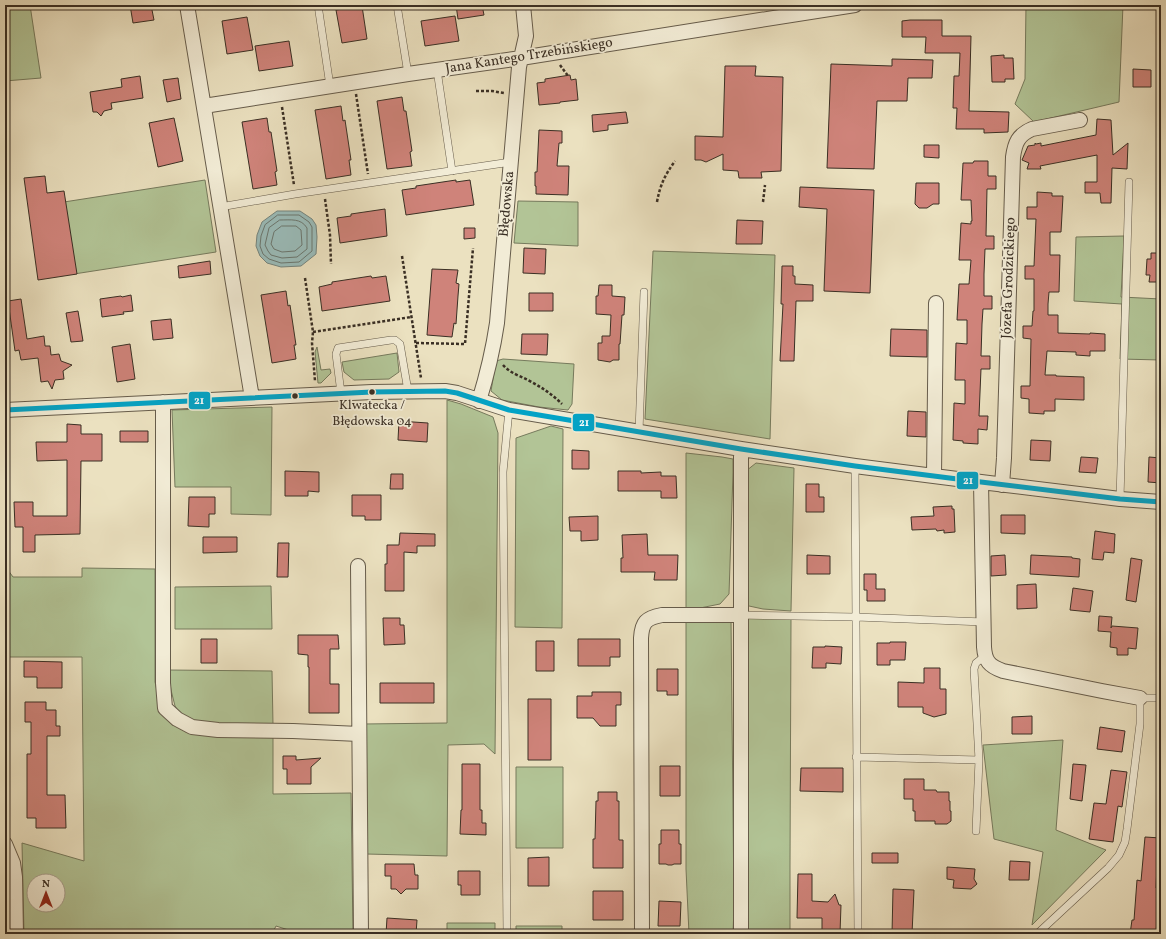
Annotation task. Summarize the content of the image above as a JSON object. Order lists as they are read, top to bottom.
{
  "streets": {
    "street": ["Jana Kantego Trzebińskiego", "Błędowska", "Józefa Grodzickiego"]
  },
  "crossings": [
    ["Jana Kantego Trzebińskiego", "Błędowska"]
  ],
  "places": ["Klwatecka / Błędowska 04"],
  "lines": ["transit line 21"],
  "north": "top"
}
